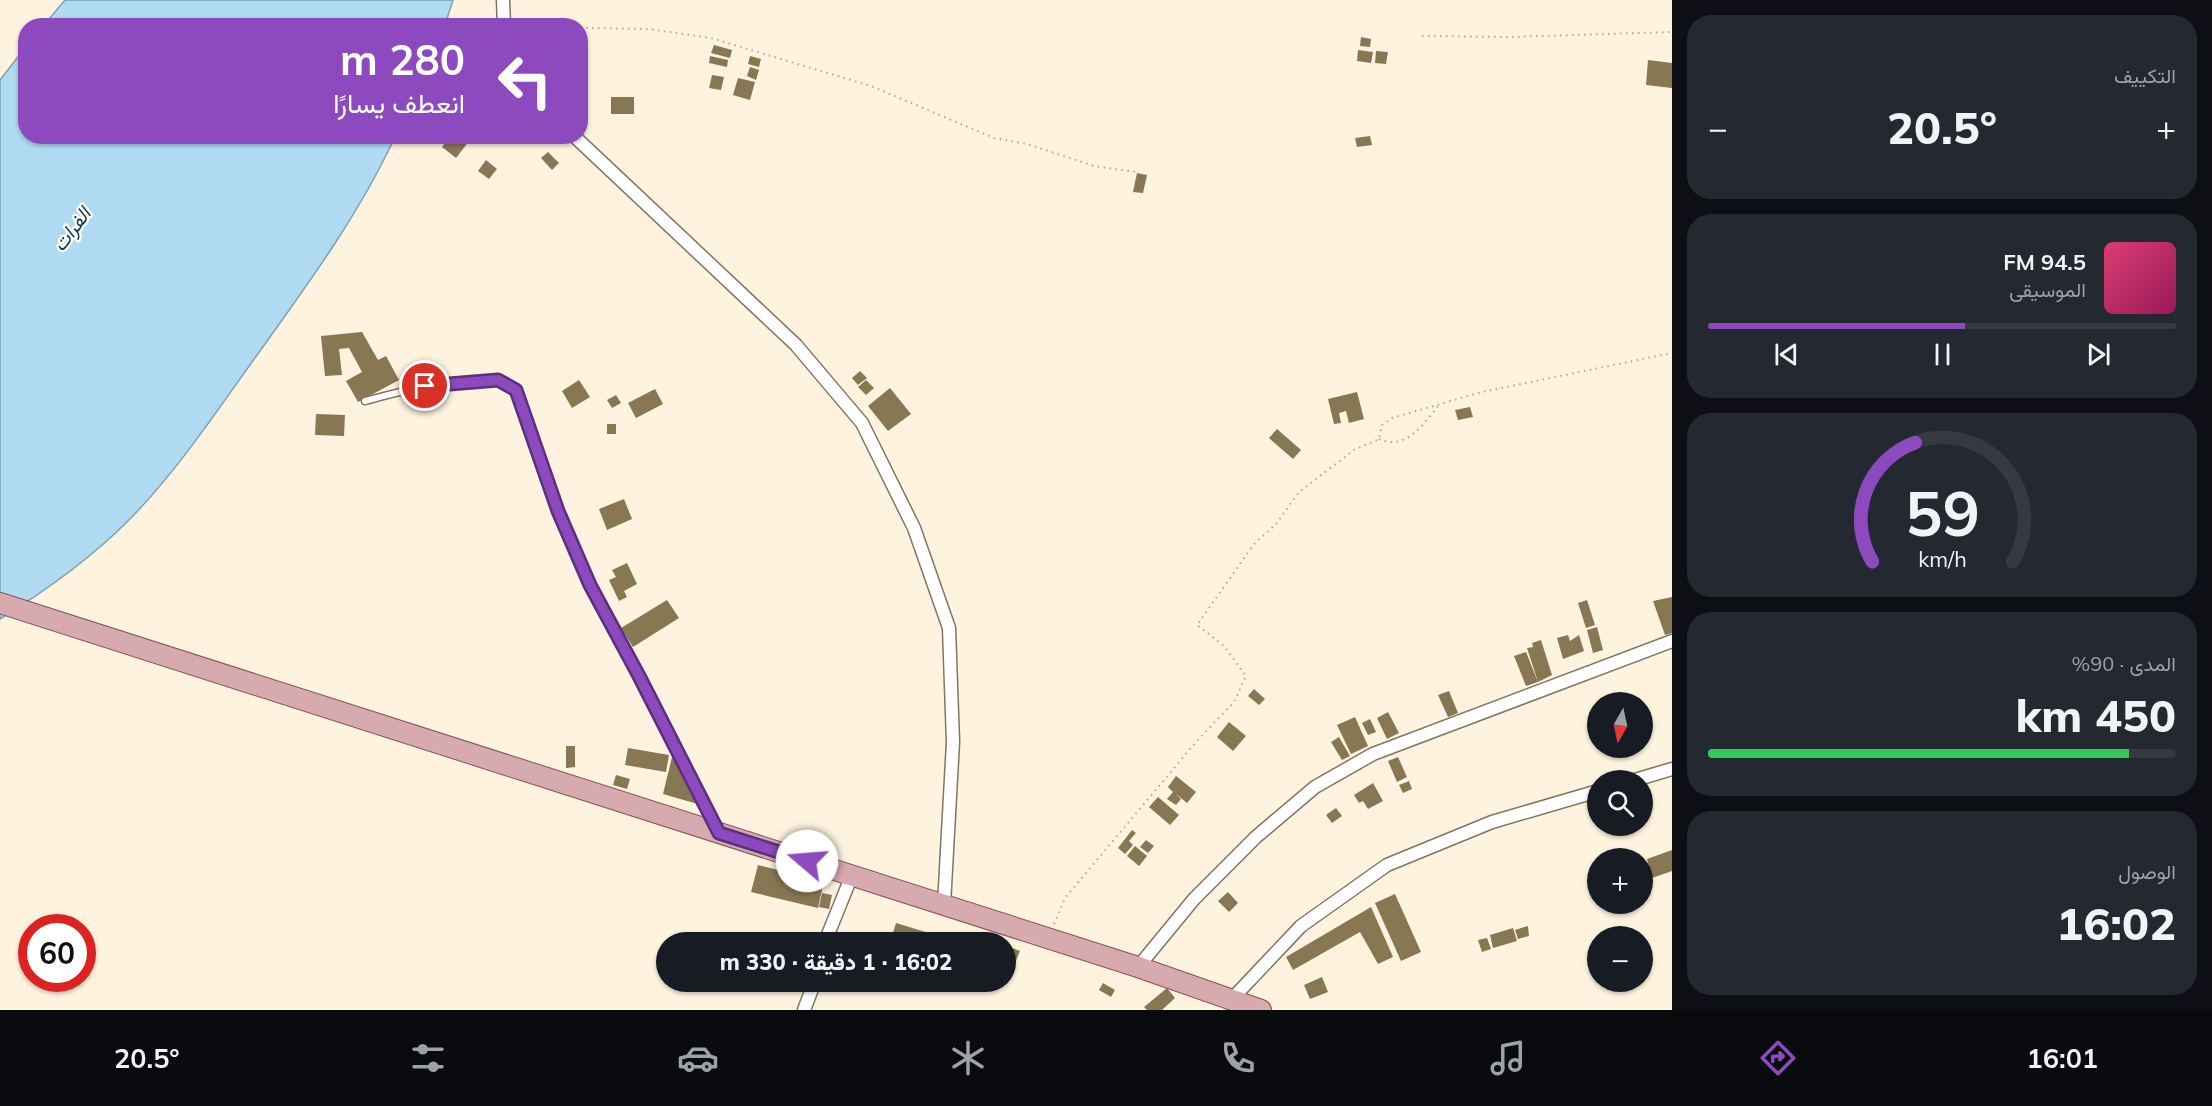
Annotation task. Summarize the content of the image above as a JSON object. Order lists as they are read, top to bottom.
{
  "water": ["الفرات"],
  "north": "bottom",
  "page": {
    "tile": [
      "التكييف",
      ["المدى · 90%", "450 km"],
      ["الوصول", "16:02"]
    ],
    "turn": ["280 m", "انعطف يسارًا"],
    "heat": ["−", "20.5°", "+"],
    "song": ["94.5 FM", "الموسيقى"],
    "map_buttons": ["+", "−"],
    "limit": "60",
    "trip": "16:02 · 1 دقيقة · 330 m",
    "tabs": ["16:01", "20.5°"],
    "gauge": ["59", "km/h"]
  }
}
